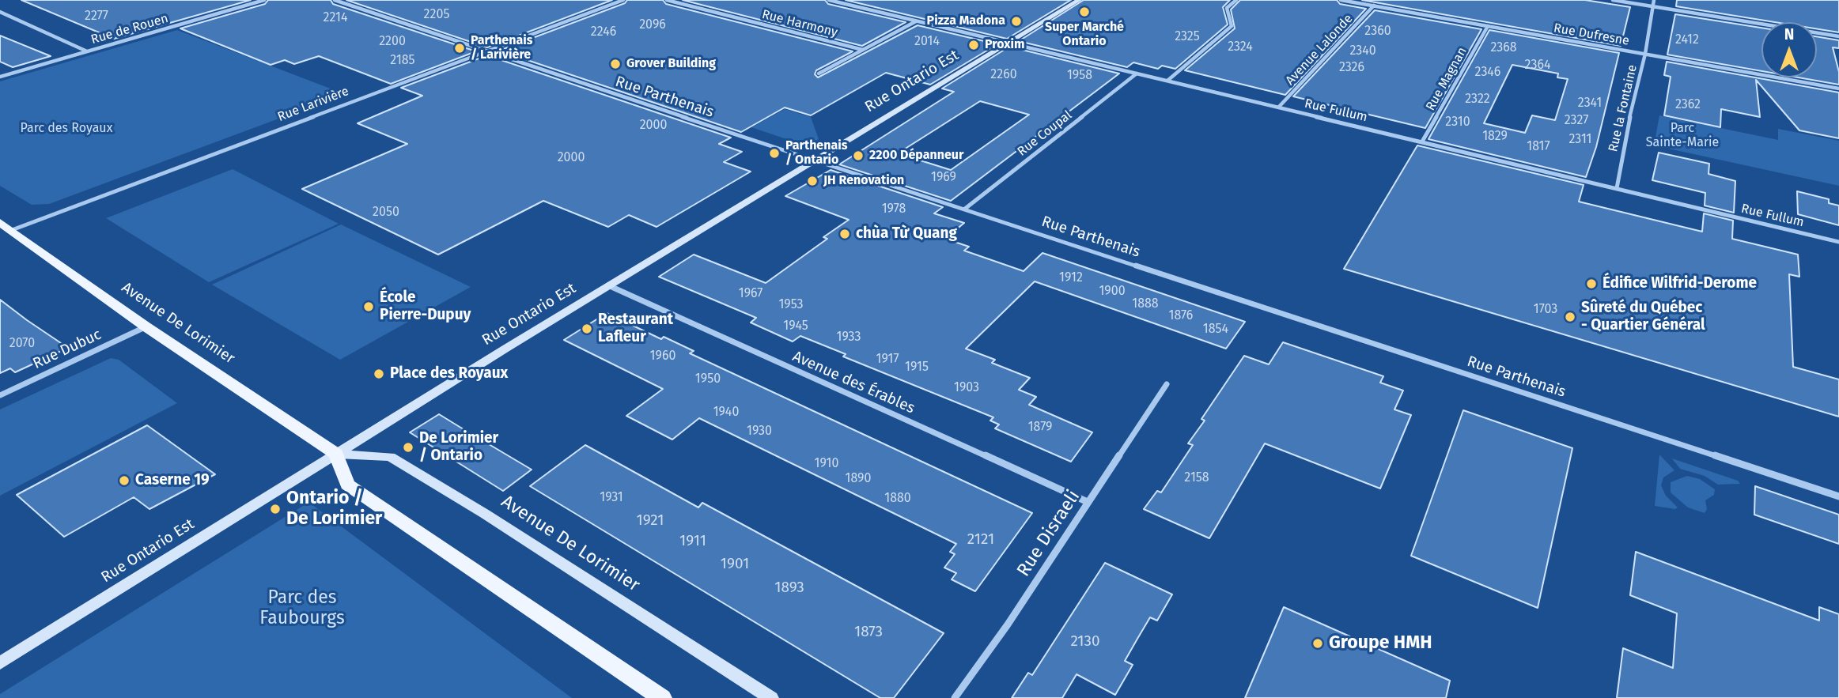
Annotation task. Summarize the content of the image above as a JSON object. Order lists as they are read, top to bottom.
{
  "streets": {
    "main road": ["Rue Ontario Est", "Avenue De Lorimier"],
    "street": [
      "Rue Harmony",
      "Rue de Rouen",
      "Rue Dufresne",
      "Avenue Lalonde",
      "Rue Magnan",
      "Rue Parthenais",
      "Rue Larivière",
      "Rue la Fontaine",
      "Rue Fullum",
      "Rue Coupal",
      "Rue Dubuc",
      "Avenue des Érables",
      "Rue Disraeli"
    ]
  },
  "crossings": [
    ["Rue Dufresne", "Avenue Lalonde"],
    ["Rue Dufresne", "Rue Magnan"],
    ["Rue Dufresne", "Rue la Fontaine"],
    ["Avenue Lalonde", "Rue Fullum"],
    ["Rue Magnan", "Rue Fullum"],
    ["Rue Ontario Est", "Rue Parthenais"],
    ["Rue Ontario Est", "Rue Fullum"],
    ["Rue Ontario Est", "Avenue De Lorimier"],
    ["Rue Ontario Est", "Avenue des Érables"],
    ["Rue Parthenais", "Rue Larivière"],
    ["Rue Parthenais", "Rue Coupal"],
    ["Rue Larivière", "Avenue De Lorimier"],
    ["Rue la Fontaine", "Rue Fullum"],
    ["Rue Fullum", "Rue Coupal"],
    ["Avenue De Lorimier", "Rue Dubuc"],
    ["Avenue des Érables", "Rue Disraeli"]
  ],
  "parks": ["Parc des Royaux", "Parc Sainte-Marie", "Parc des Faubourgs"],
  "places": [
    "Super Marché Ontario",
    "Pizza Madona",
    "Proxim",
    "Parthenais / Larivière",
    "Grover Building",
    "Parthenais / Ontario",
    "2200 Dépanneur",
    "JH Renovation",
    "chùa Từ Quang",
    "Édifice Wilfrid-Derome",
    "École Pierre-Dupuy",
    "Sûreté du Québec - Quartier Général",
    "Restaurant Lafleur",
    "Place des Royaux",
    "De Lorimier / Ontario",
    "Caserne 19",
    "Ontario / De Lorimier",
    "Groupe HMH"
  ],
  "house_numbers": [
    "2205",
    "2277",
    "2214",
    "2096",
    "2360",
    "2246",
    "2325",
    "2412",
    "2200",
    "2014",
    "2324",
    "2368",
    "2340",
    "2185",
    "2364",
    "2326",
    "2346",
    "2260",
    "1958",
    "2322",
    "2341",
    "2362",
    "2327",
    "2310",
    "2000",
    "1829",
    "2311",
    "1817",
    "2000",
    "1969",
    "1978",
    "2050",
    "1912",
    "1900",
    "1967",
    "1888",
    "1953",
    "1703",
    "1876",
    "1945",
    "1854",
    "1933",
    "2070",
    "1960",
    "1917",
    "1915",
    "1950",
    "1903",
    "1940",
    "1879",
    "1930",
    "1910",
    "2158",
    "1890",
    "1931",
    "1880",
    "1921",
    "2121",
    "1911",
    "1901",
    "1893",
    "1873",
    "2130"
  ],
  "north": "top"
}
